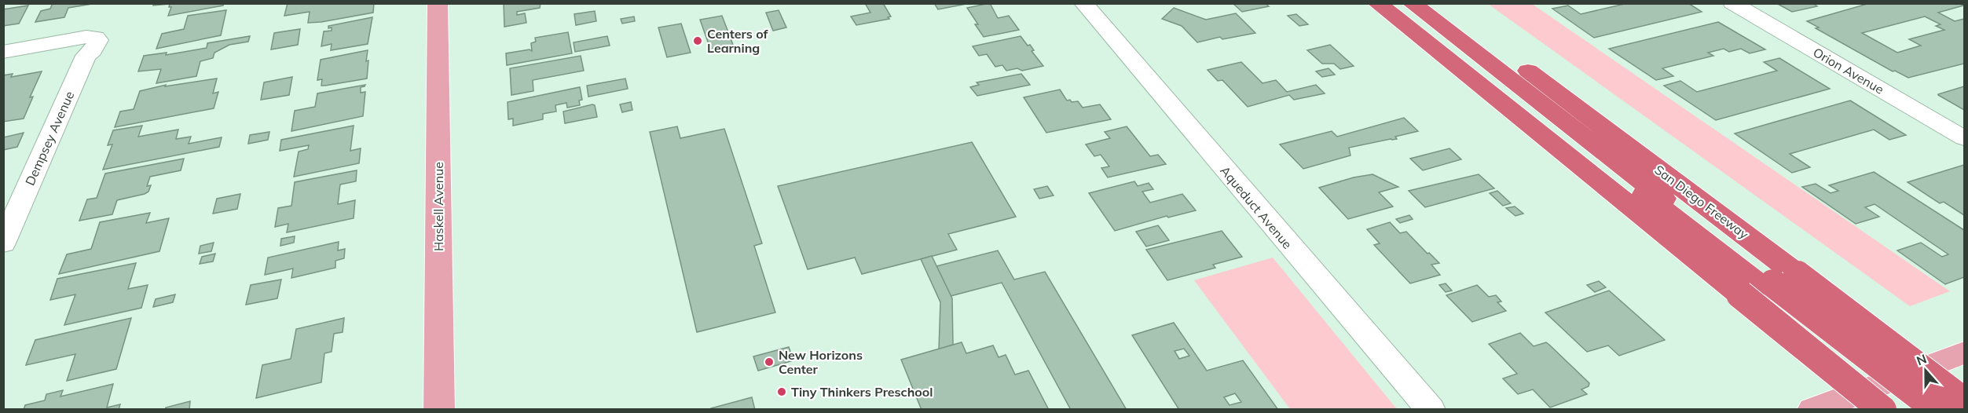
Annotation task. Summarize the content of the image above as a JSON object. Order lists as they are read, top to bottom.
{
  "streets": {
    "highway": ["San Diego Freeway"],
    "main road": ["Haskell Avenue"],
    "street": ["Orion Avenue", "Dempsey Avenue", "Aqueduct Avenue"]
  },
  "places": ["Centers of Learning", "New Horizons Center", "Tiny Thinkers Preschool"],
  "north": "top"
}
